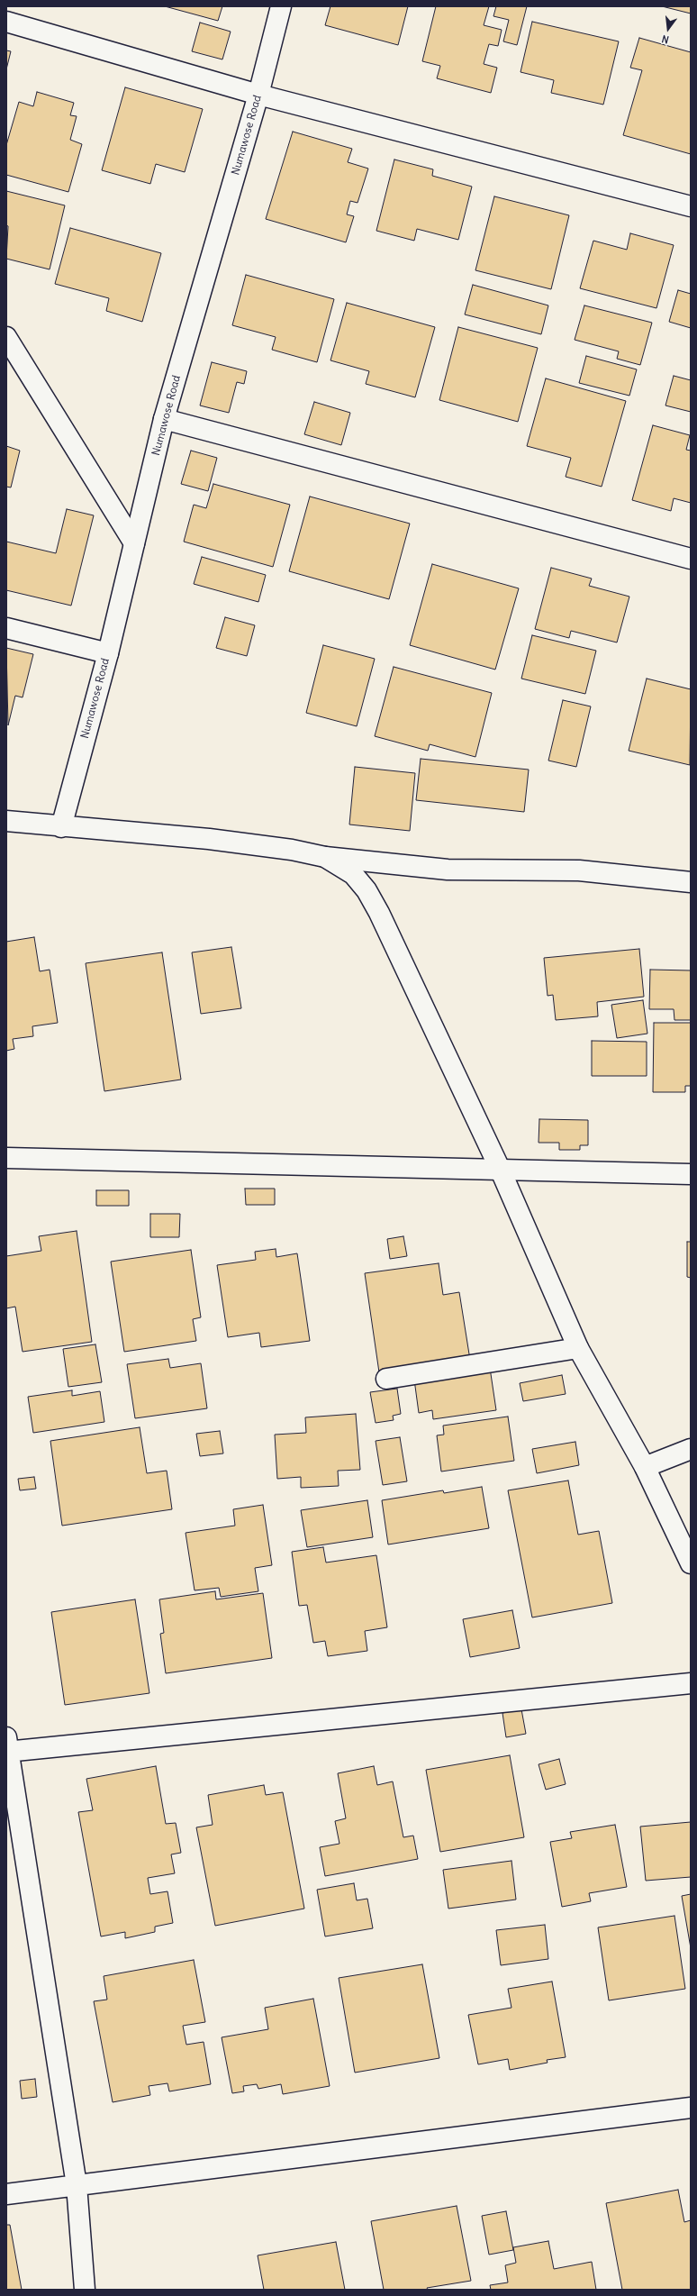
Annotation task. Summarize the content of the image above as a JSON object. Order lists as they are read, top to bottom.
{
  "streets": {
    "street": ["Numawose Road"]
  },
  "north": "bottom"
}
